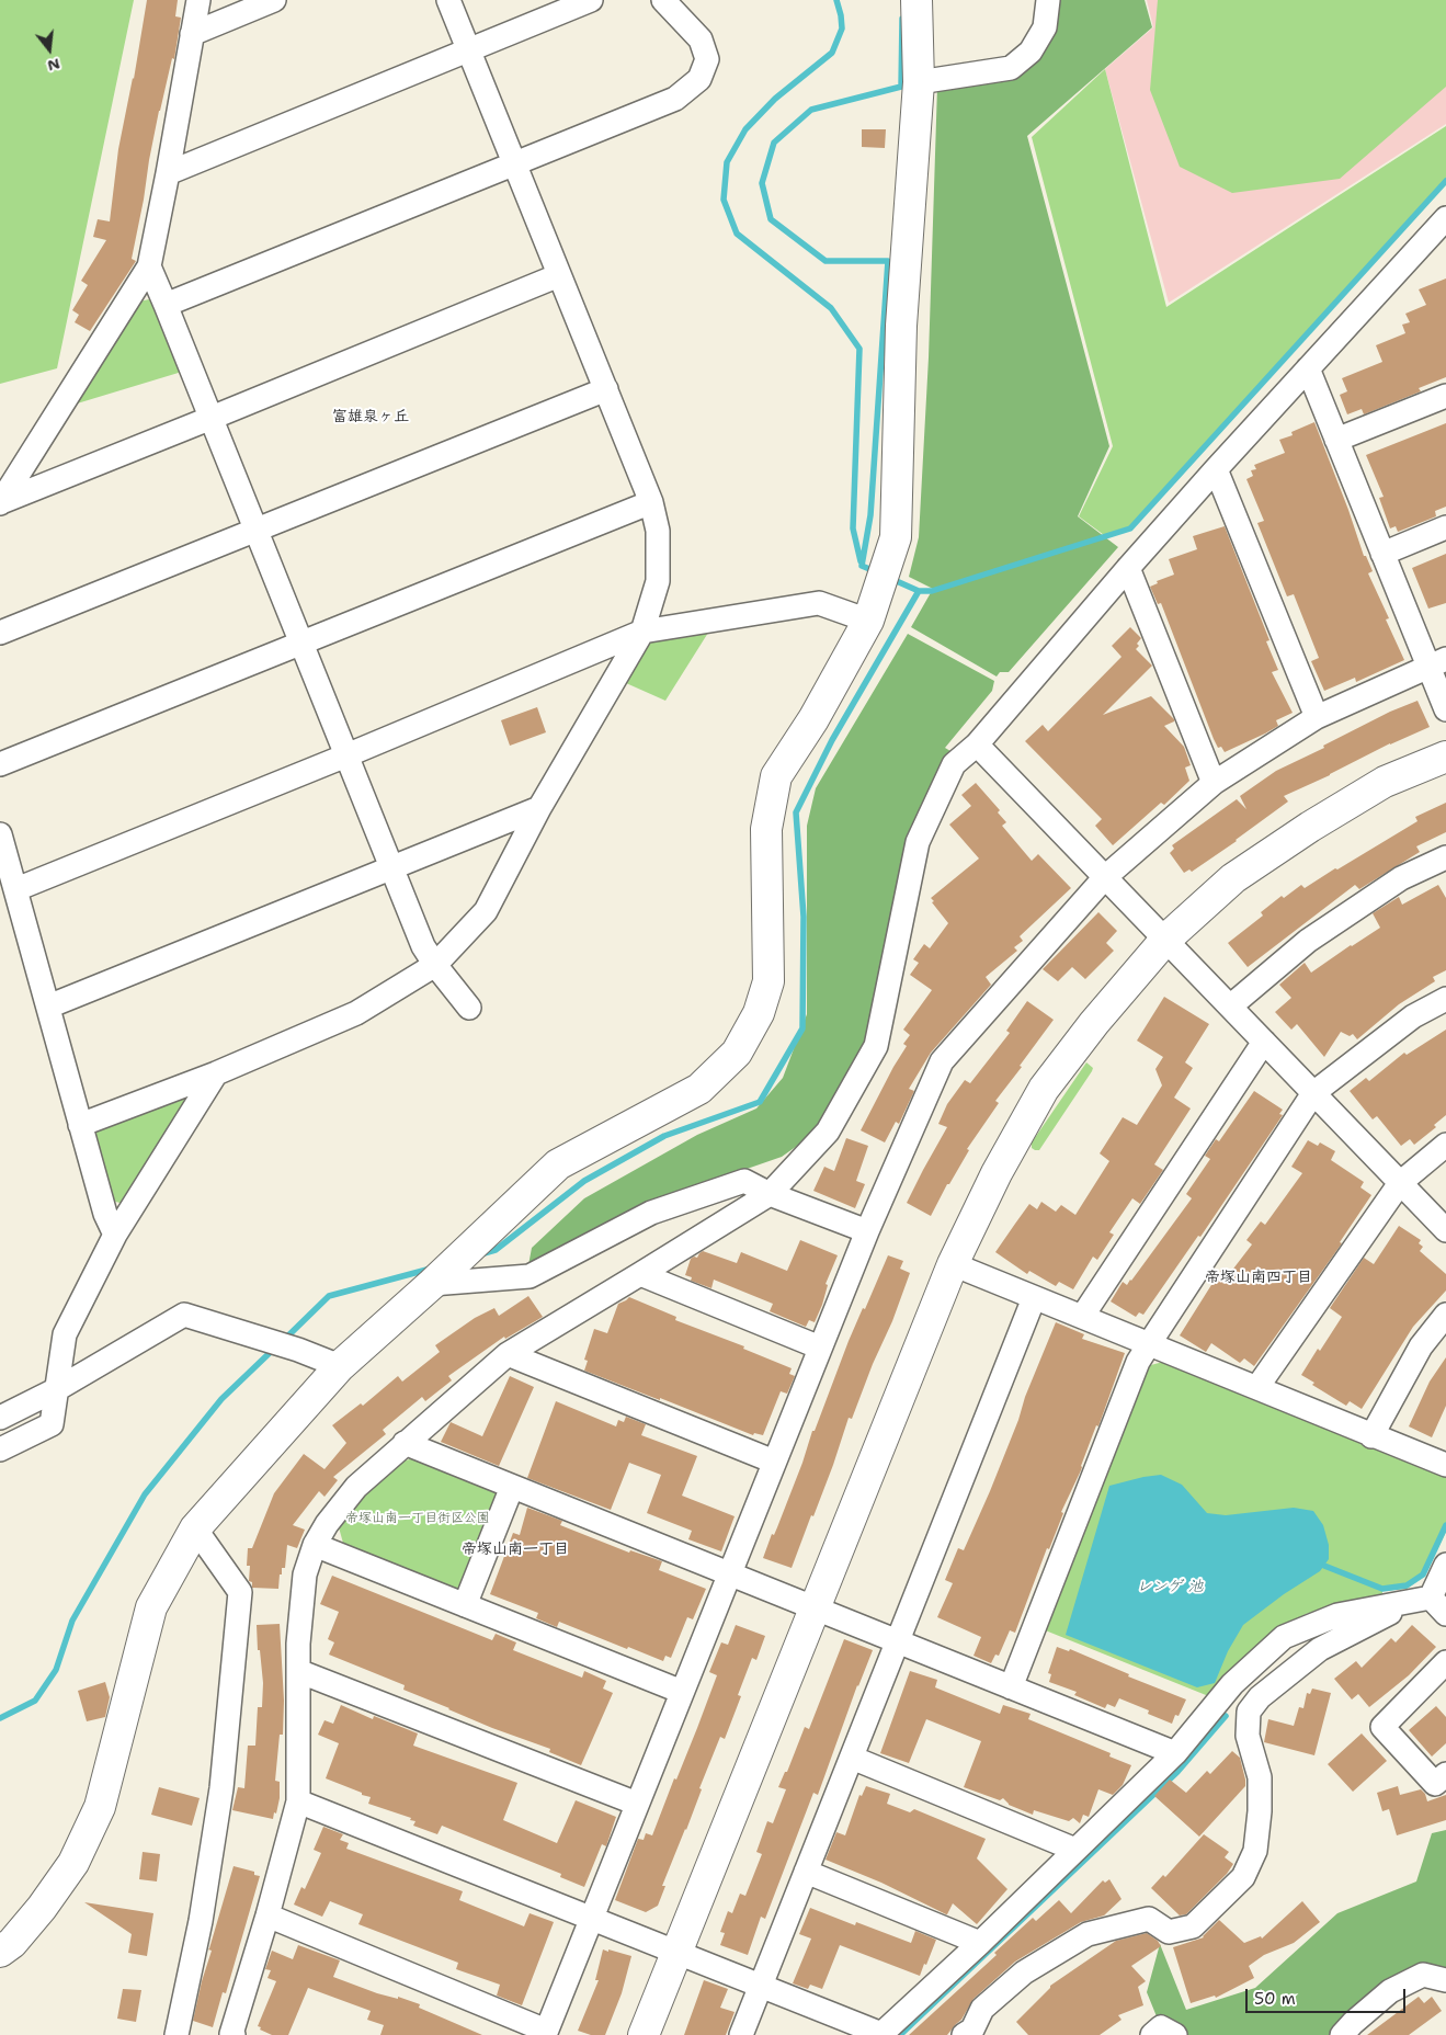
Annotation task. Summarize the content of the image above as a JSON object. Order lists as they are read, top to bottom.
{
  "districts": ["富雄泉ヶ丘", "帝塚山南四丁目", "帝塚山南一丁目"],
  "water": ["レンゲ 池"],
  "parks": ["帝塚山南一丁目街区公園"],
  "scale_bar": "50 m",
  "north": "bottom"
}
